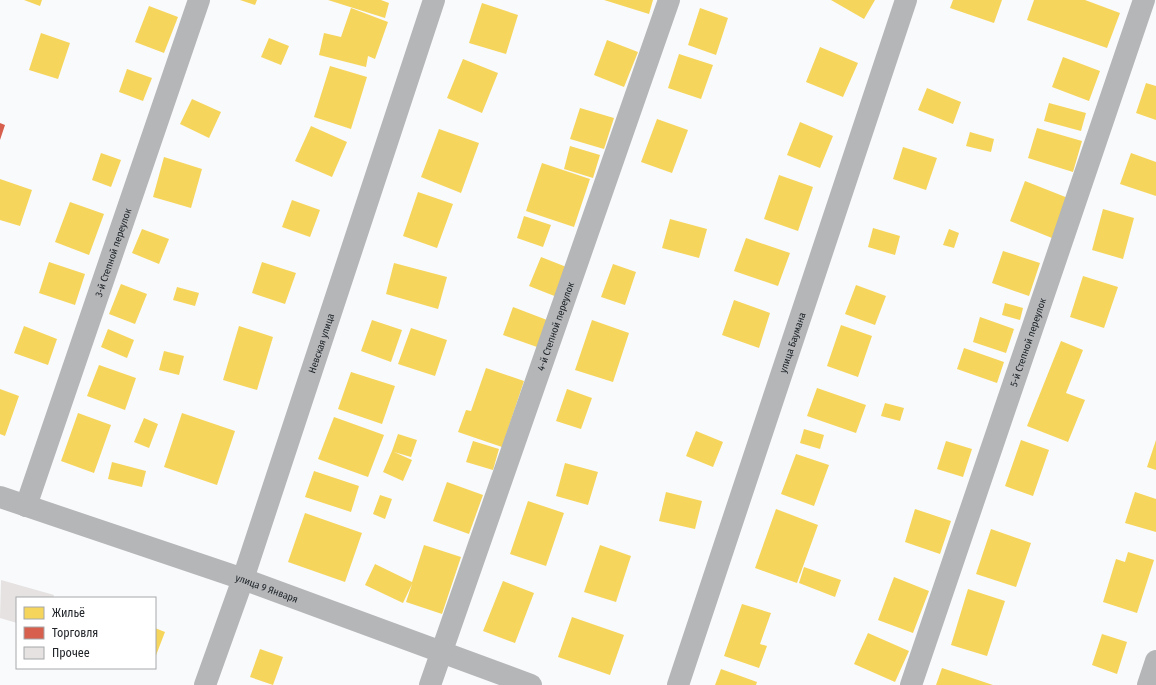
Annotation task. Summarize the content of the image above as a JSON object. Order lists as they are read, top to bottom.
{
  "streets": {
    "street": [
      "3-й Степной переулок",
      "4-й Степной переулок",
      "улица Баумана",
      "5-й Степной переулок",
      "Невская улица",
      "улица 9 Января"
    ]
  },
  "crossings": [
    ["3-й Степной переулок", "улица 9 Января"],
    ["4-й Степной переулок", "улица 9 Января"],
    ["Невская улица", "улица 9 Января"]
  ],
  "legend": ["Жильё", "Торговля", "Прочее"]
}
